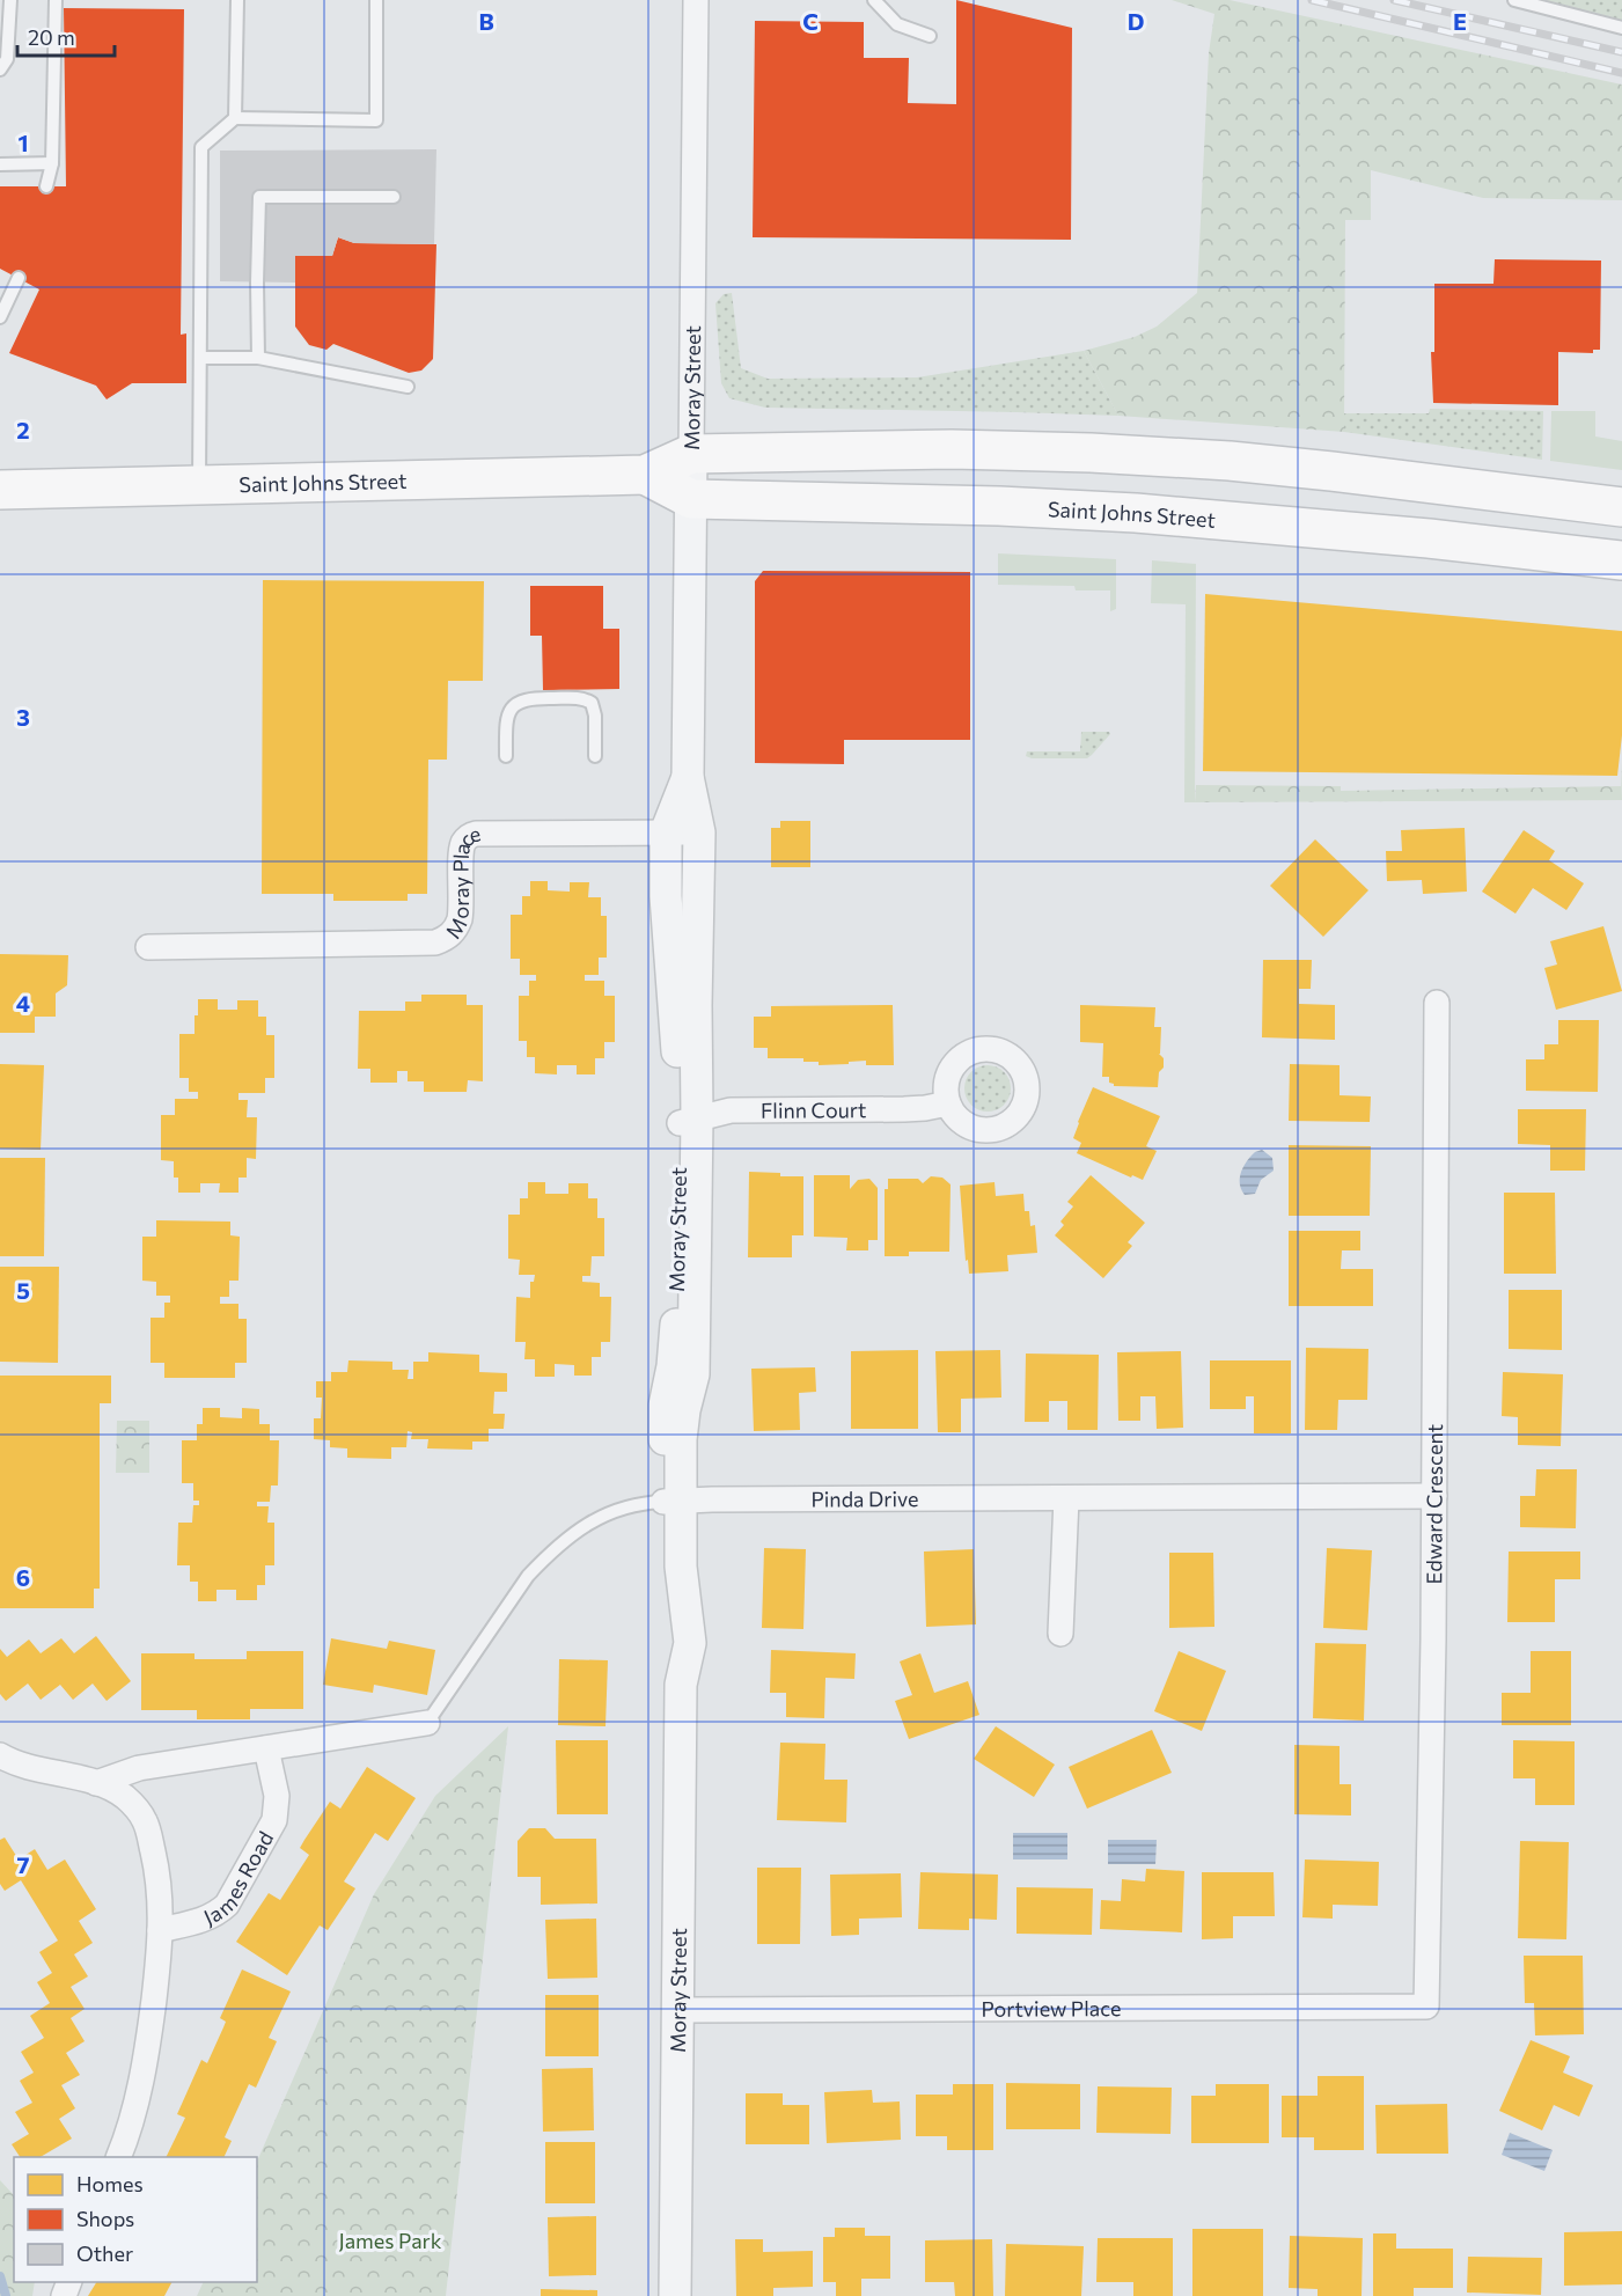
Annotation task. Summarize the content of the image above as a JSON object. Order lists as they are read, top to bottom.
{
  "streets": {
    "main road": ["Saint Johns Street"],
    "street": [
      "Moray Street",
      "Moray Place",
      "Flinn Court",
      "Pinda Drive",
      "Edward Crescent",
      "James Road",
      "Portview Place"
    ]
  },
  "crossings": [
    ["Moray Street", "Saint Johns Street"],
    ["Moray Street", "Moray Place"],
    ["Moray Street", "Flinn Court"],
    ["Moray Street", "Pinda Drive"],
    ["Moray Street", "Portview Place"],
    ["Pinda Drive", "Edward Crescent"],
    ["Edward Crescent", "Portview Place"]
  ],
  "parks": ["James Park"],
  "legend": ["Homes", "Shops", "Other"],
  "scale_bar": "20 m",
  "grid": {
    "columns": [
      "B",
      "C",
      "D",
      "E"
    ],
    "rows": [
      "1",
      "2",
      "3",
      "4",
      "5",
      "6",
      "7"
    ]
  }
}
